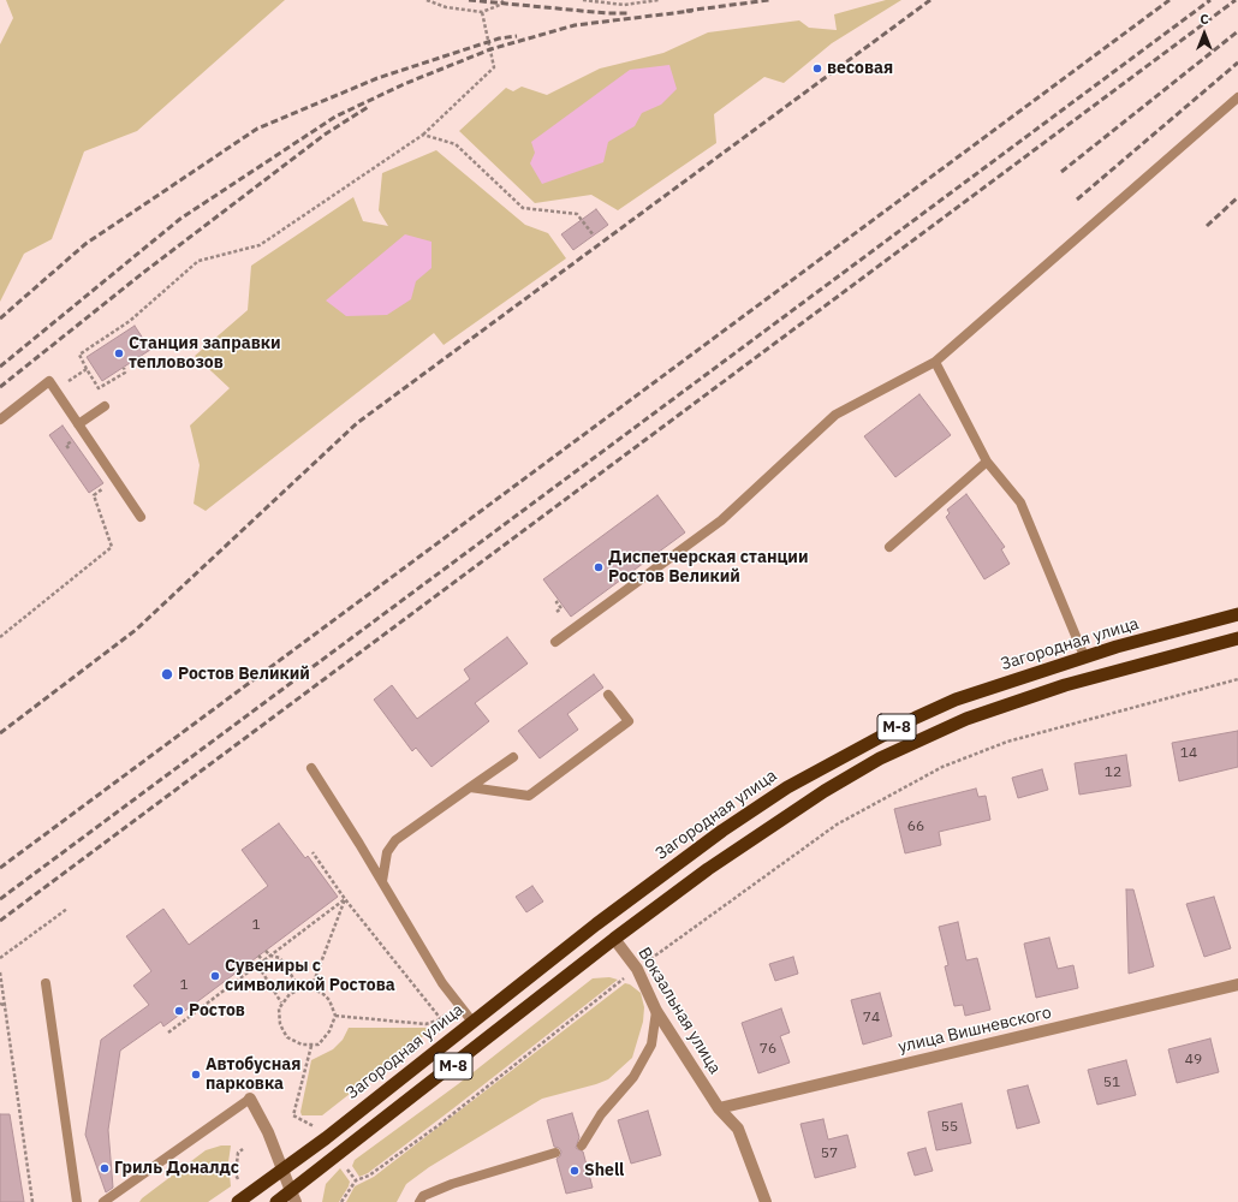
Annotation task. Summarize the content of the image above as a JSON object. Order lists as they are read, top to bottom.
{
  "streets": {
    "highway": ["Загородная улица", "М-8"],
    "street": ["Вокзальная улица", "улица Вишневского"]
  },
  "crossings": [
    ["Загородная улица", "М-8"],
    ["М-8", "Вокзальная улица"],
    ["Вокзальная улица", "улица Вишневского"]
  ],
  "places": [
    "весовая",
    "Станция заправки тепловозов",
    "Диспетчерская станции Ростов Великий",
    "Ростов Великий",
    "Сувениры с символикой Ростова",
    "Ростов",
    "Автобусная парковка",
    "Гриль Доналдс",
    "Shell"
  ],
  "house_numbers": [
    "14",
    "12",
    "66",
    "1",
    "1",
    "74",
    "76",
    "49",
    "51",
    "55",
    "57"
  ],
  "north": "top"
}
